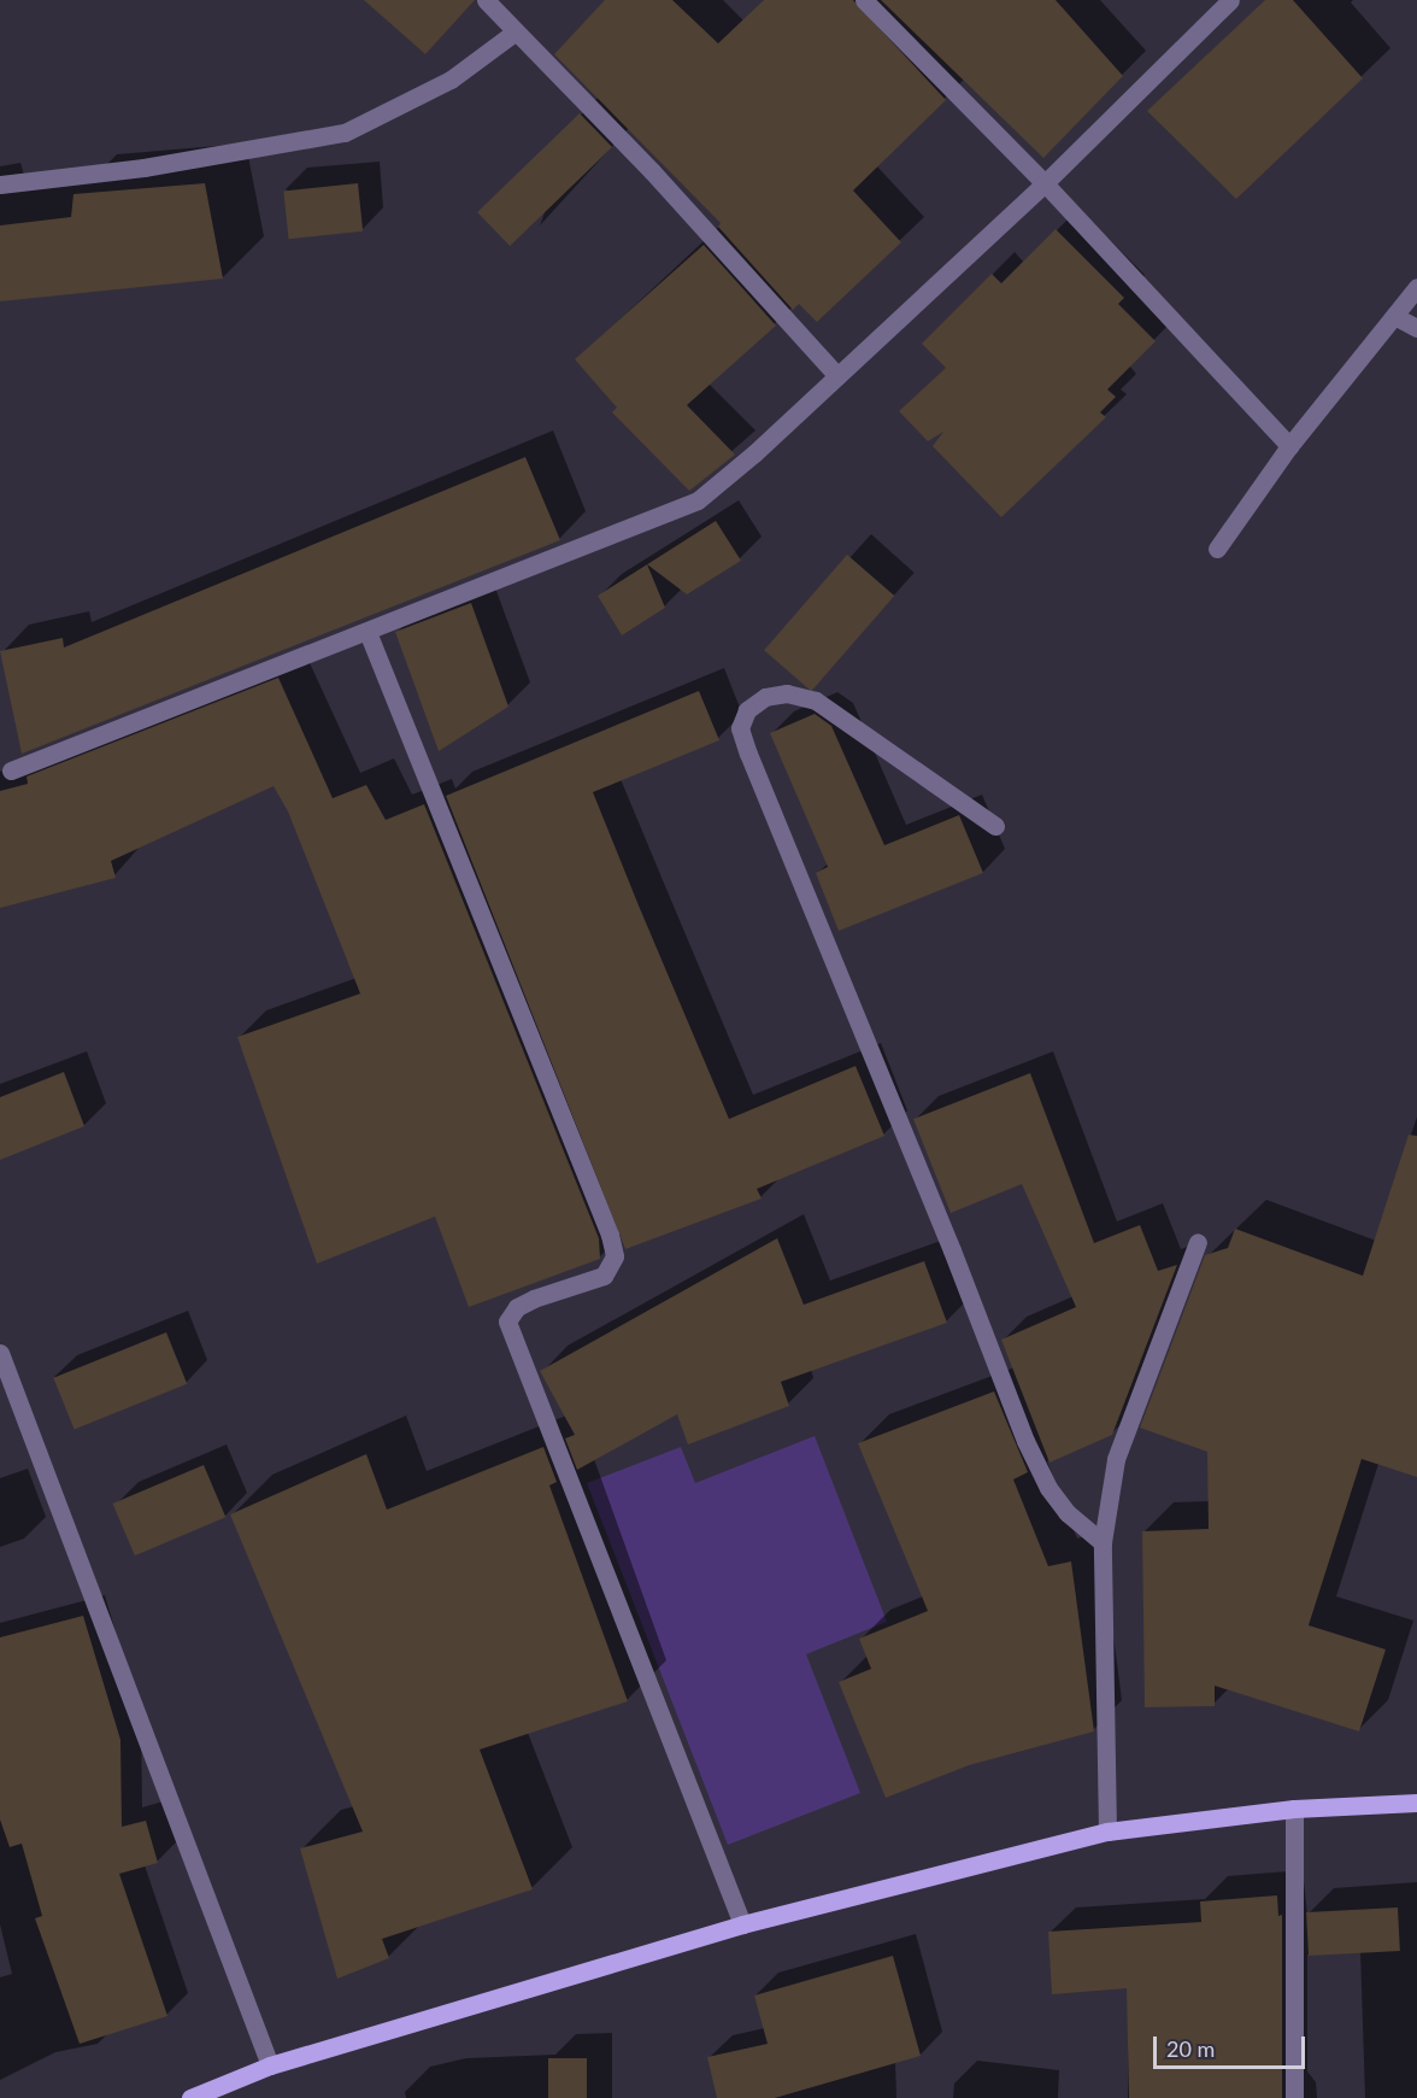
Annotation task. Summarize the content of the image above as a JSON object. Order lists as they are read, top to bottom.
{
  "scale_bar": "20 m"
}
